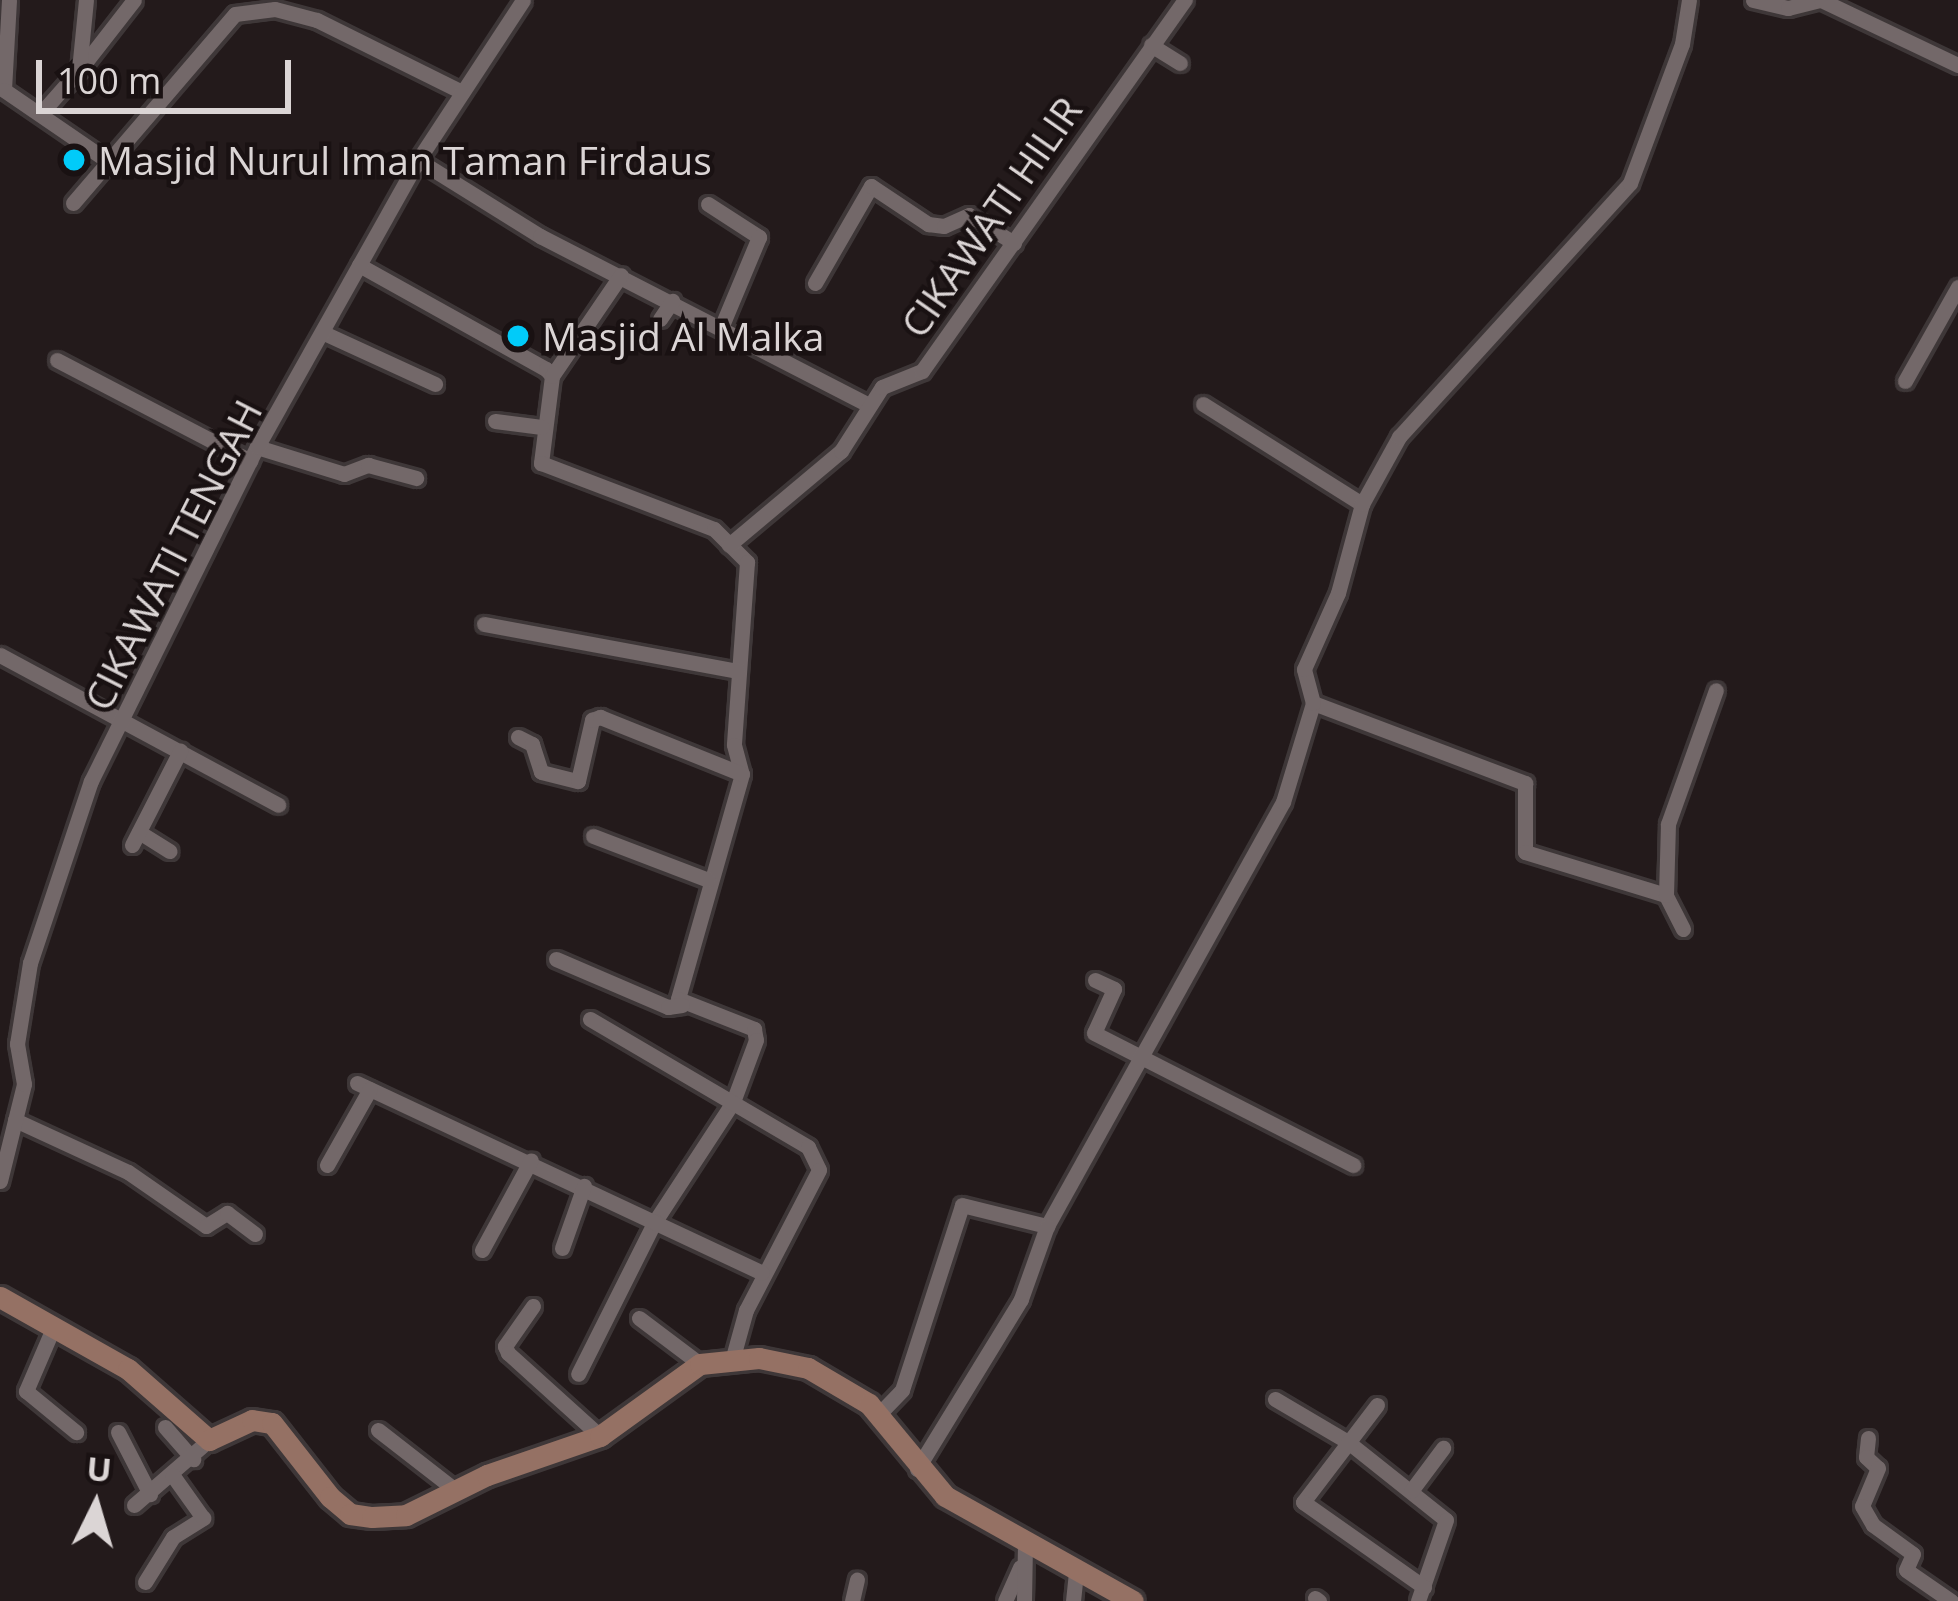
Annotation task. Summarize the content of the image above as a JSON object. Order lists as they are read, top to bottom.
{
  "streets": {
    "street": ["CIKAWATI HILIR", "CIKAWATI TENGAH"]
  },
  "places": ["Masjid Nurul Iman Taman Firdaus", "Masjid Al Malka"],
  "scale_bar": "100 m",
  "north": "top"
}
